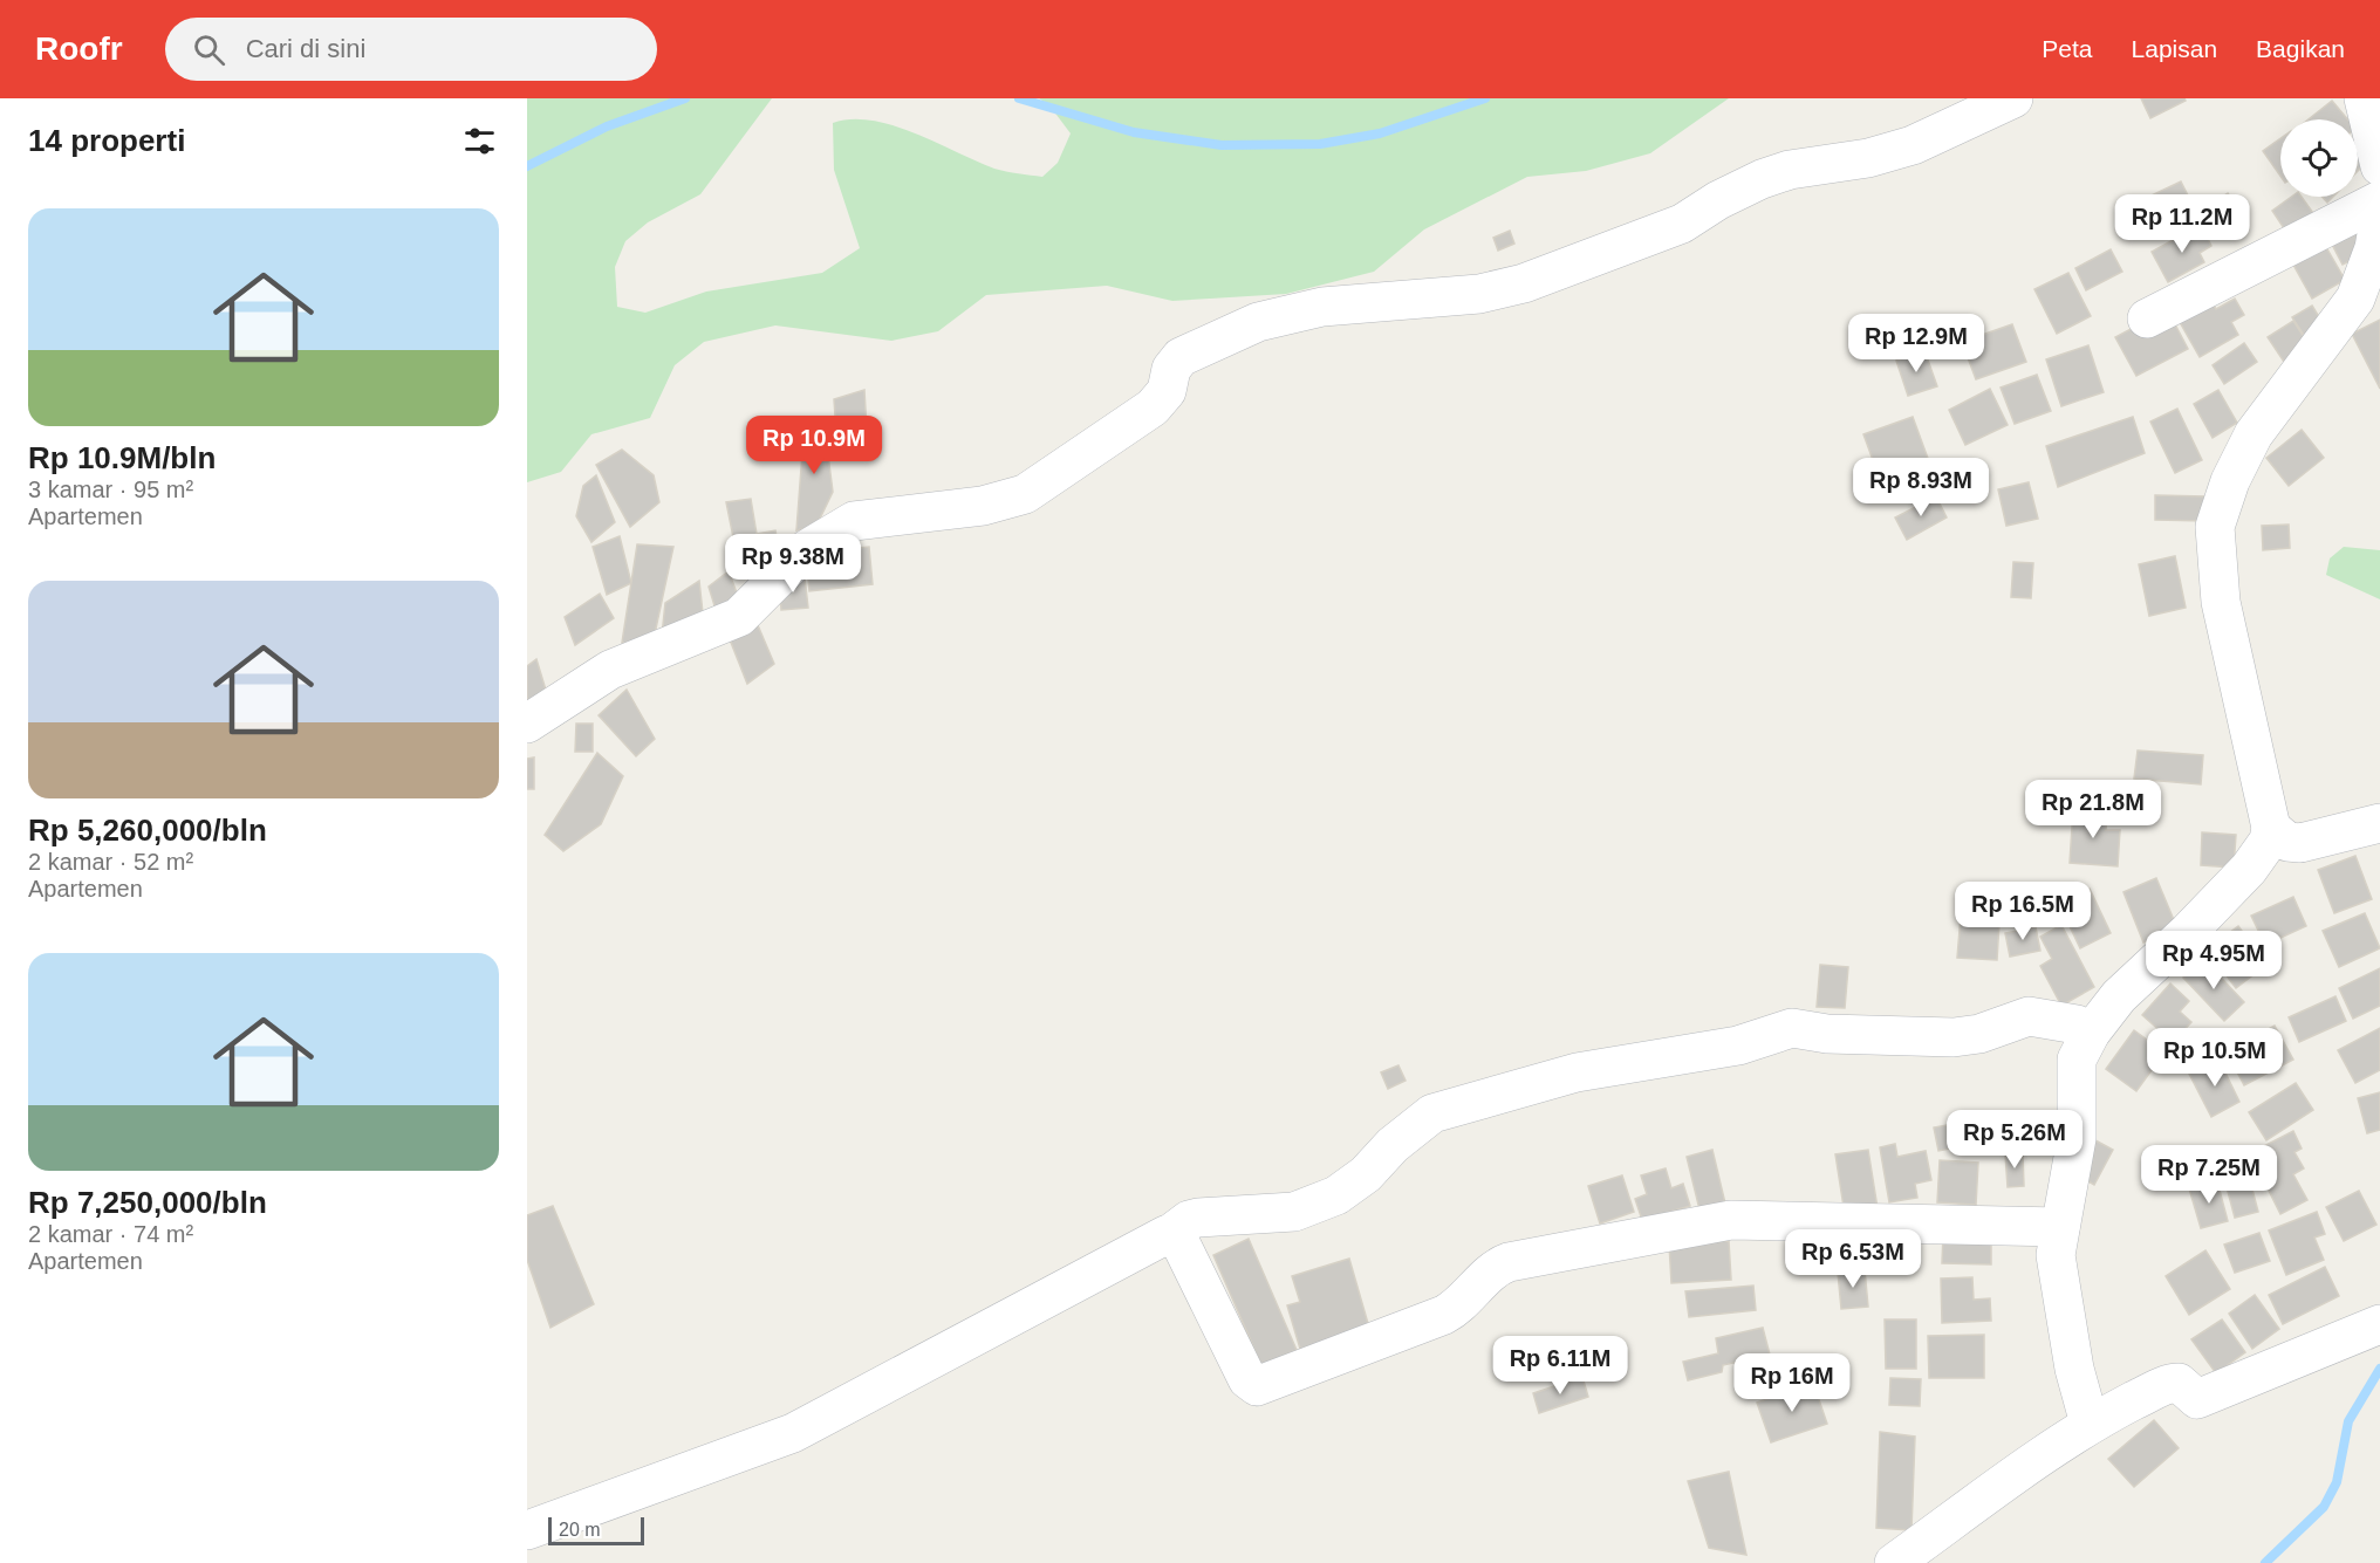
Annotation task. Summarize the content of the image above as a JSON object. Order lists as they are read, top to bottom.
{
  "scale_bar": "20 m",
  "page": {
    "header": "Roofr",
    "search": "Cari di sini",
    "nav": ["Peta", "Lapisan", "Bagikan"],
    "heading": "14 properti",
    "list": [
      {
        "name": "Rp 10.9M/bln",
        "note": "3 kamar · 95 m² · Apartemen"
      },
      {
        "name": "Rp 5,260,000/bln",
        "note": "2 kamar · 52 m² · Apartemen"
      },
      {
        "name": "Rp 7,250,000/bln",
        "note": "2 kamar · 74 m² · Apartemen"
      }
    ],
    "price": [
      "Rp 11.2M",
      "Rp 12.9M",
      "Rp 10.9M",
      "Rp 8.93M",
      "Rp 9.38M",
      "Rp 21.8M",
      "Rp 16.5M",
      "Rp 4.95M",
      "Rp 10.5M",
      "Rp 5.26M",
      "Rp 7.25M",
      "Rp 6.53M",
      "Rp 6.11M",
      "Rp 16M"
    ],
    "scale": "20 m"
  }
}
